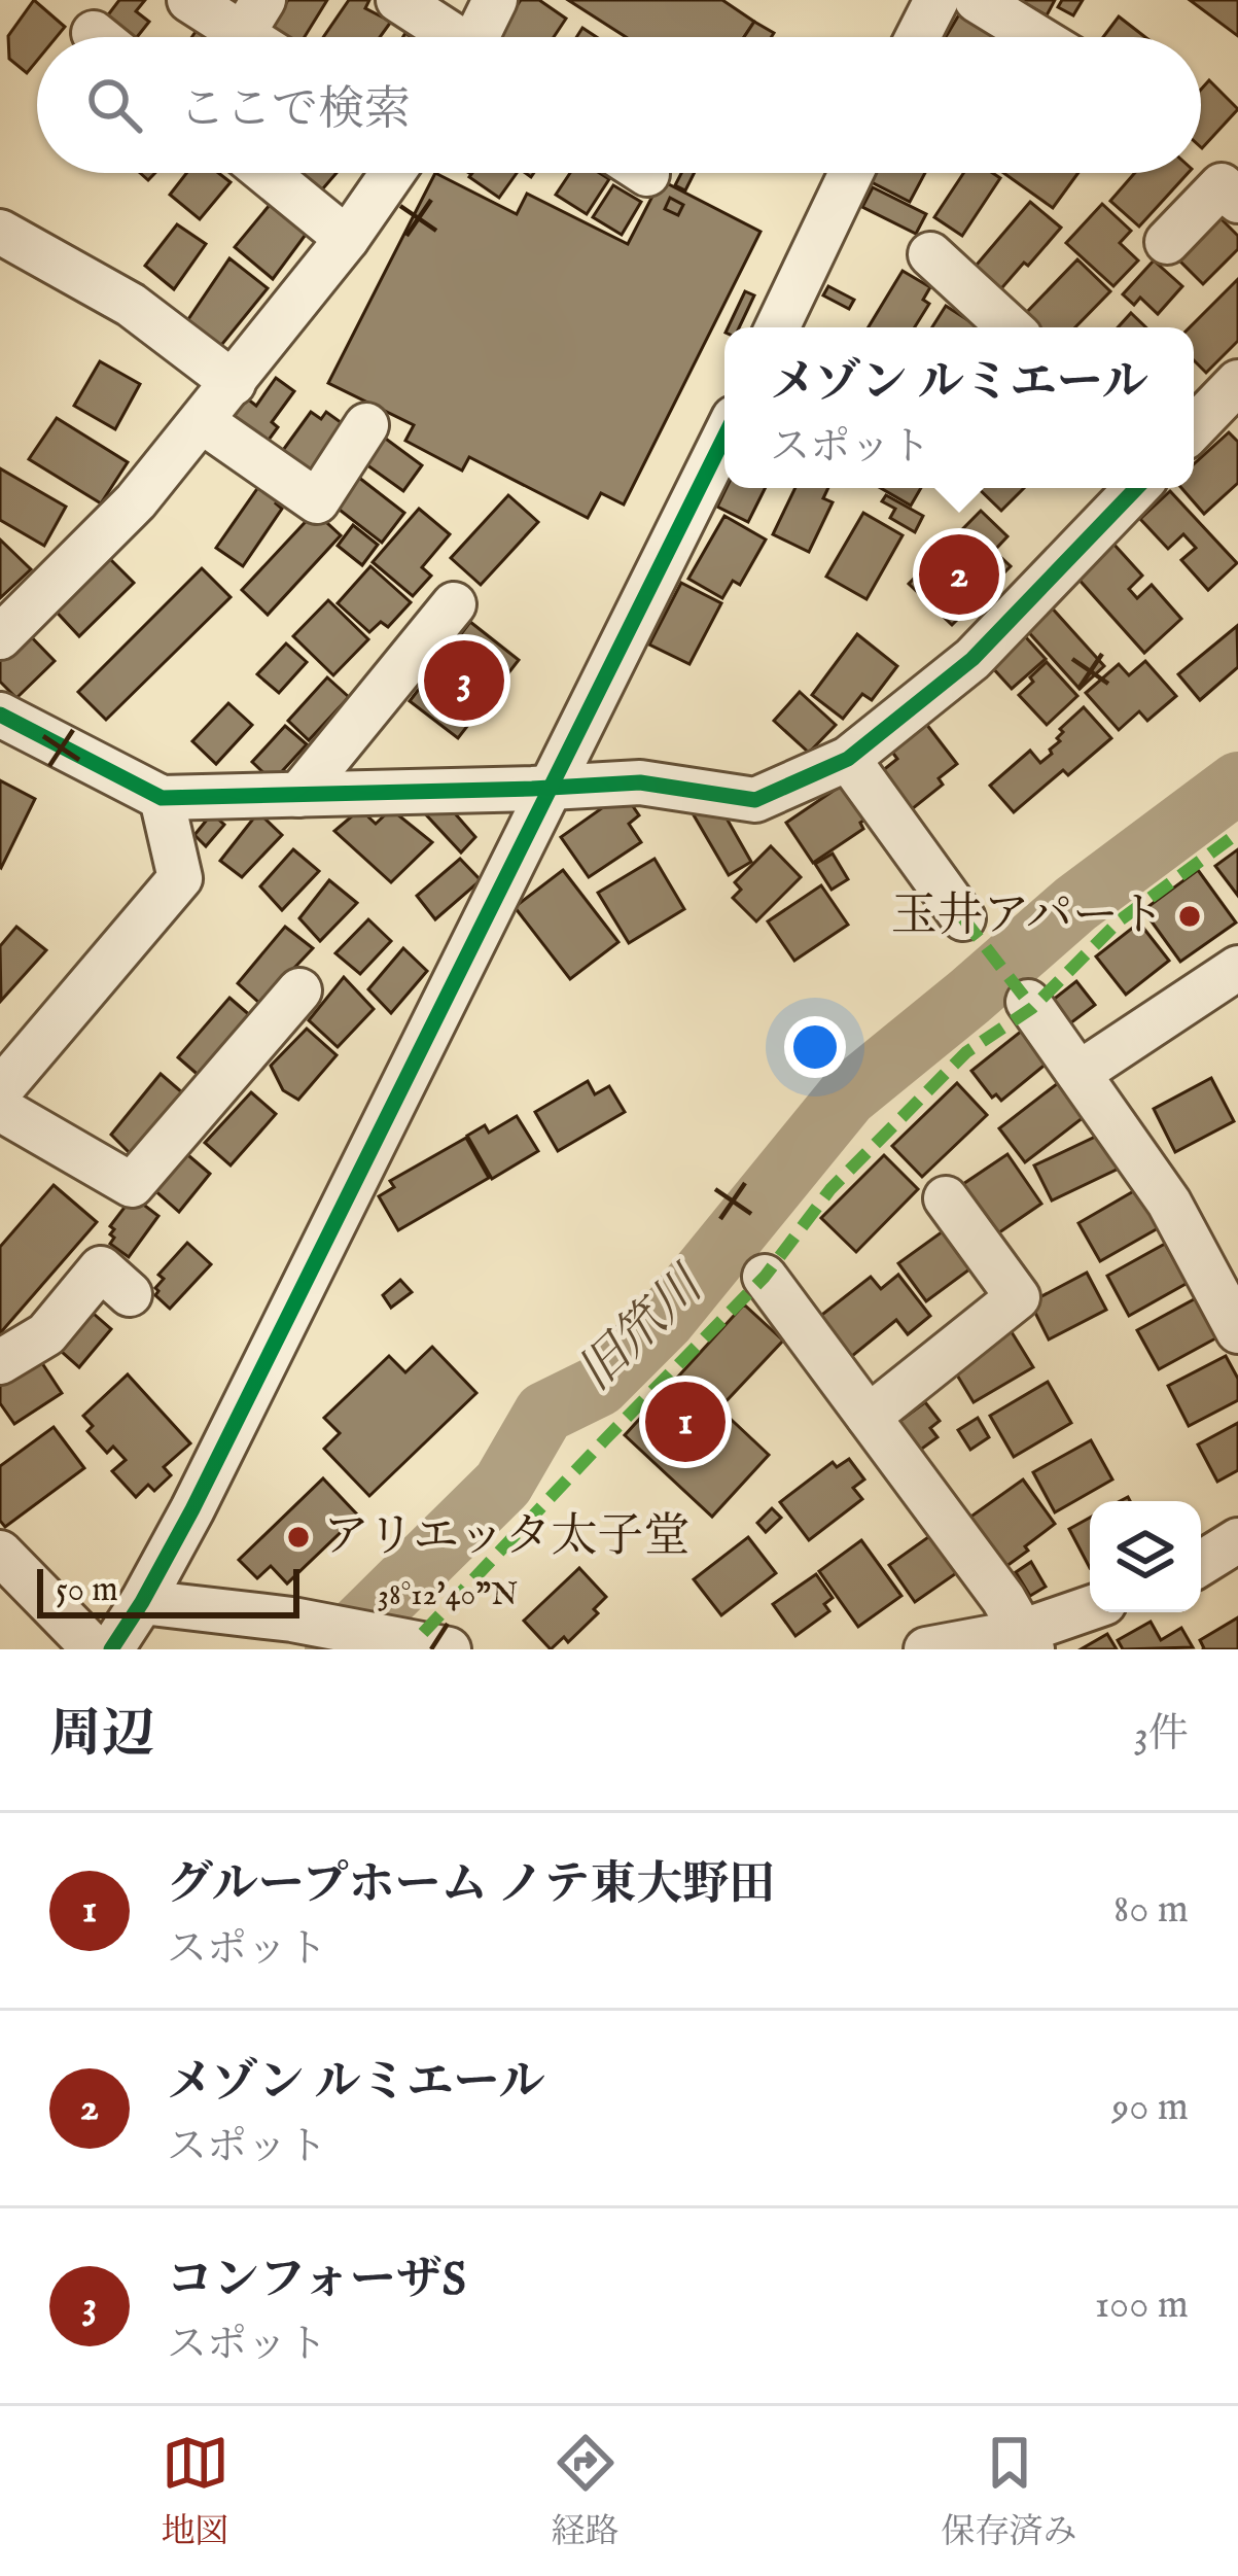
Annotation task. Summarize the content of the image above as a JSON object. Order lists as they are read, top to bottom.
{
  "water": ["旧笊川"],
  "places": ["玉井アパート", "アリエッタ太子堂"],
  "scale_bar": "50 m",
  "page": {
    "search": "ここで検索",
    "popup": ["メゾン ルミエール", "スポット"],
    "pins": ["2", "3", "1"],
    "scale": "50 m",
    "heading": ["周辺", "3件"],
    "list": [
      {
        "mark": "1",
        "name": "グループホーム ノテ東大野田",
        "note": "スポット",
        "value": "80 m"
      },
      {
        "mark": "2",
        "name": "メゾン ルミエール",
        "note": "スポット",
        "value": "90 m"
      },
      {
        "mark": "3",
        "name": "コンフォーザS",
        "note": "スポット",
        "value": "100 m"
      }
    ],
    "nav": ["地図", "経路", "保存済み"]
  },
  "coordinates": ["38°12'40\"N"]
}
